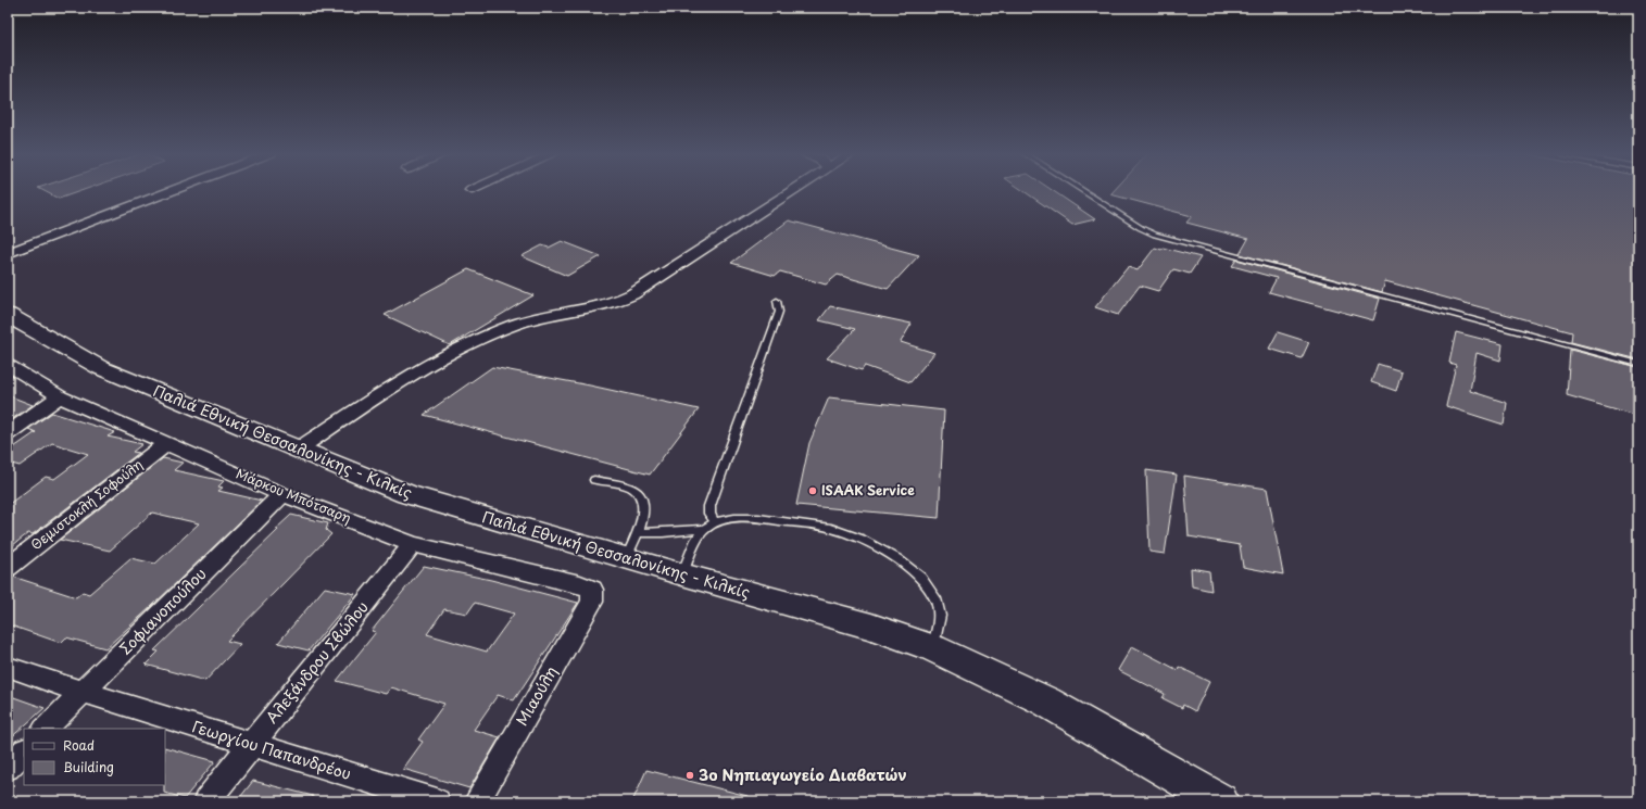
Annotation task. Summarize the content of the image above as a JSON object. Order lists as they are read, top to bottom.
{
  "streets": {
    "main road": ["Παλιά Εθνική Θεσσαλονίκης - Κιλκίς"],
    "street": [
      "Μάρκου Μπότσαρη",
      "Θεμιστοκλή Σοφούλη",
      "Σοφιανοπούλου",
      "Αλεξάνδρου Σβώλου",
      "Μιαούλη",
      "Γεωργίου Παπανδρέου"
    ]
  },
  "crossings": [
    ["Μάρκου Μπότσαρη", "Θεμιστοκλή Σοφούλη"],
    ["Μάρκου Μπότσαρη", "Σοφιανοπούλου"],
    ["Μάρκου Μπότσαρη", "Αλεξάνδρου Σβώλου"],
    ["Μάρκου Μπότσαρη", "Μιαούλη"],
    ["Σοφιανοπούλου", "Γεωργίου Παπανδρέου"],
    ["Αλεξάνδρου Σβώλου", "Γεωργίου Παπανδρέου"]
  ],
  "places": ["ISAAK Service", "3ο Νηπιαγωγείο Διαβατών"],
  "legend": ["Road", "Building"]
}
